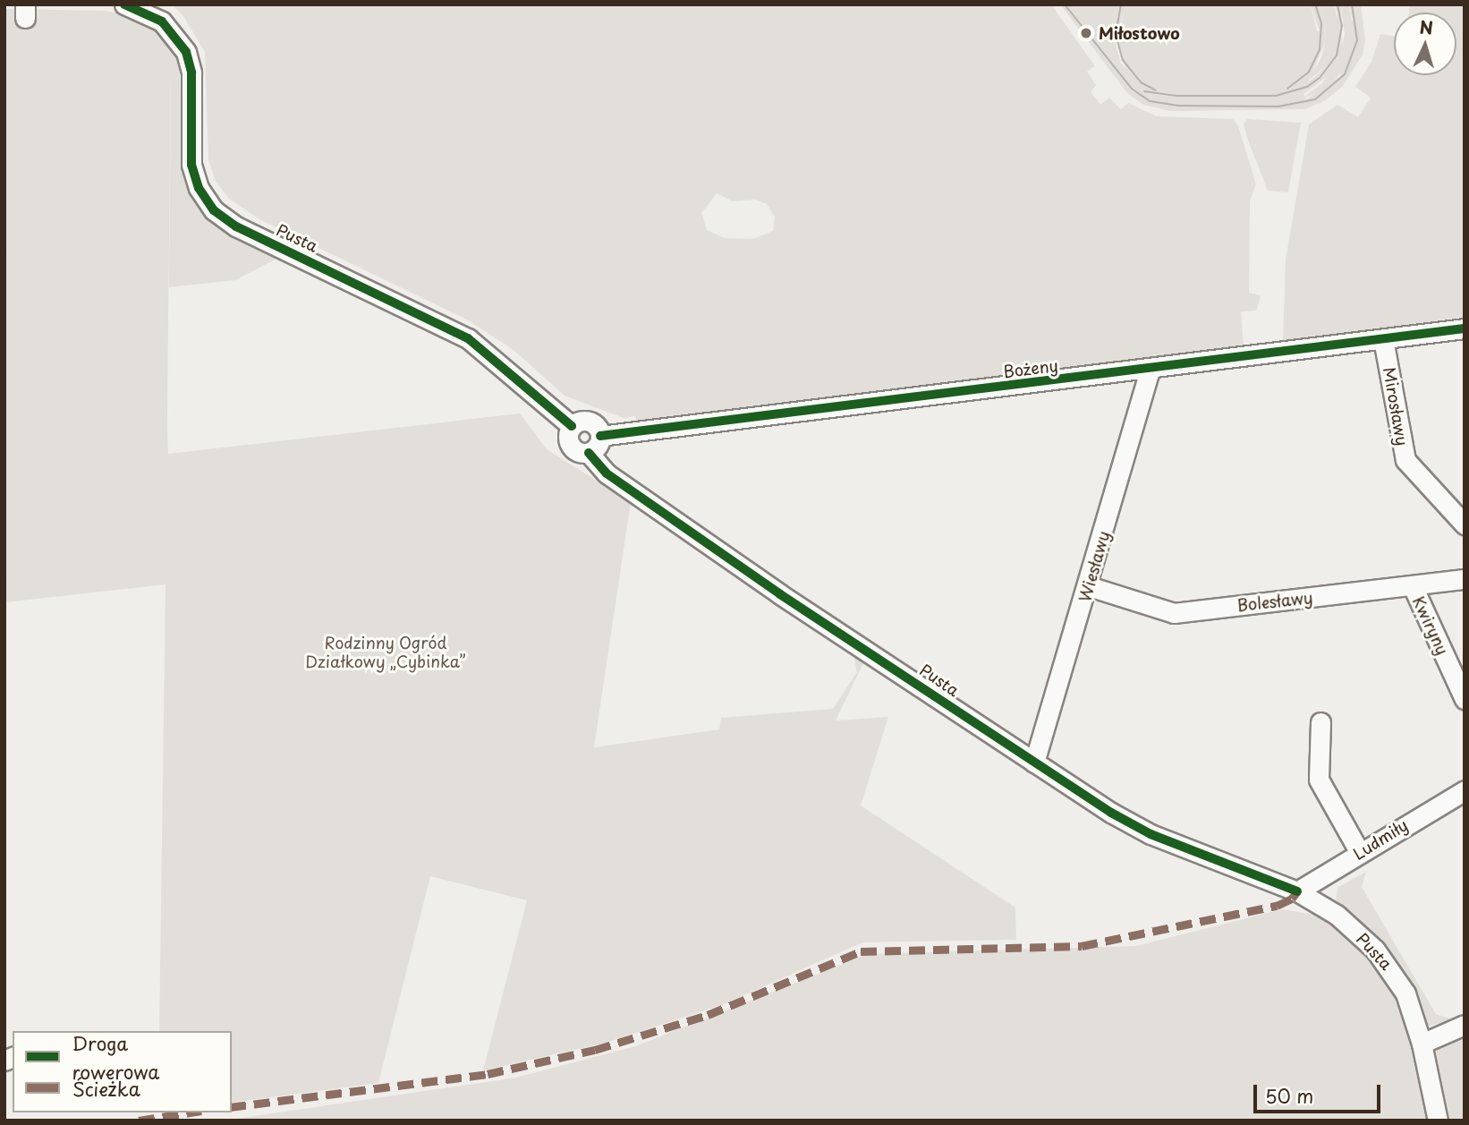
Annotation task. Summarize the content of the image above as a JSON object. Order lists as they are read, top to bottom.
{
  "streets": {
    "street": [
      "Pusta",
      "Bożeny",
      "Mirosławy",
      "Wiesławy",
      "Bolesławy",
      "Kwiryny",
      "Ludmiły"
    ]
  },
  "crossings": [
    ["Pusta", "Bożeny"],
    ["Pusta", "Wiesławy"],
    ["Pusta", "Ludmiły"],
    ["Bożeny", "Mirosławy"],
    ["Bożeny", "Wiesławy"],
    ["Wiesławy", "Bolesławy"],
    ["Bolesławy", "Kwiryny"]
  ],
  "parks": ["Rodzinny Ogród Działkowy „Cybinka”"],
  "places": ["Miłostowo"],
  "legend": ["Droga rowerowa", "Ścieżka"],
  "scale_bar": "50 m",
  "north": "top"
}
